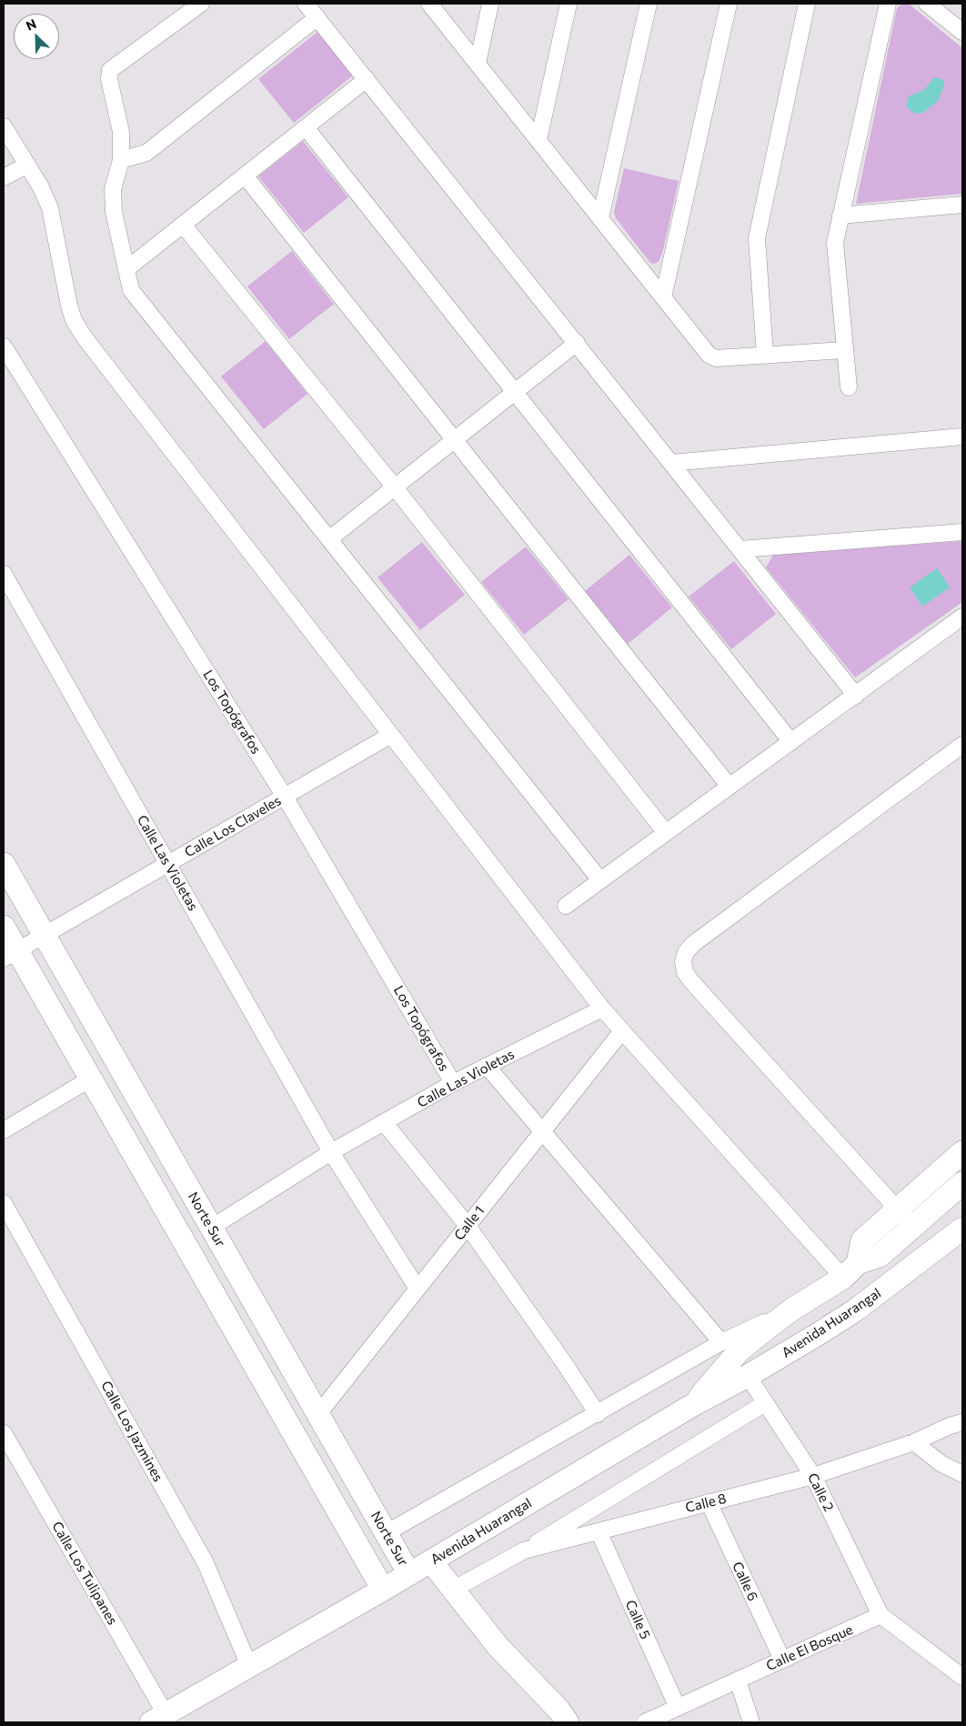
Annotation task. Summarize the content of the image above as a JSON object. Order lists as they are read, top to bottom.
{
  "streets": {
    "street": [
      "Los Topógrafos",
      "Calle Los Claveles",
      "Calle Las Violetas",
      "Norte Sur",
      "Calle 1",
      "Avenida Huarangal",
      "Calle Los Jazmines",
      "Calle 2",
      "Calle 8",
      "Calle Los Tulipanes",
      "Calle 6",
      "Calle 5",
      "Calle El Bosque"
    ]
  },
  "crossings": [
    ["Los Topógrafos", "Calle Los Claveles"],
    ["Los Topógrafos", "Calle Las Violetas"],
    ["Calle Los Claveles", "Calle Las Violetas"],
    ["Calle Los Claveles", "Norte Sur"],
    ["Calle Las Violetas", "Norte Sur"],
    ["Calle Las Violetas", "Calle 1"],
    ["Norte Sur", "Calle 1"],
    ["Norte Sur", "Avenida Huarangal"],
    ["Avenida Huarangal", "Calle Los Jazmines"],
    ["Avenida Huarangal", "Calle 2"],
    ["Avenida Huarangal", "Calle Los Tulipanes"],
    ["Calle 2", "Calle 8"],
    ["Calle 2", "Calle El Bosque"],
    ["Calle 8", "Calle 6"],
    ["Calle 8", "Calle 5"],
    ["Calle 6", "Calle El Bosque"],
    ["Calle 5", "Calle El Bosque"]
  ],
  "north": "top left"
}
